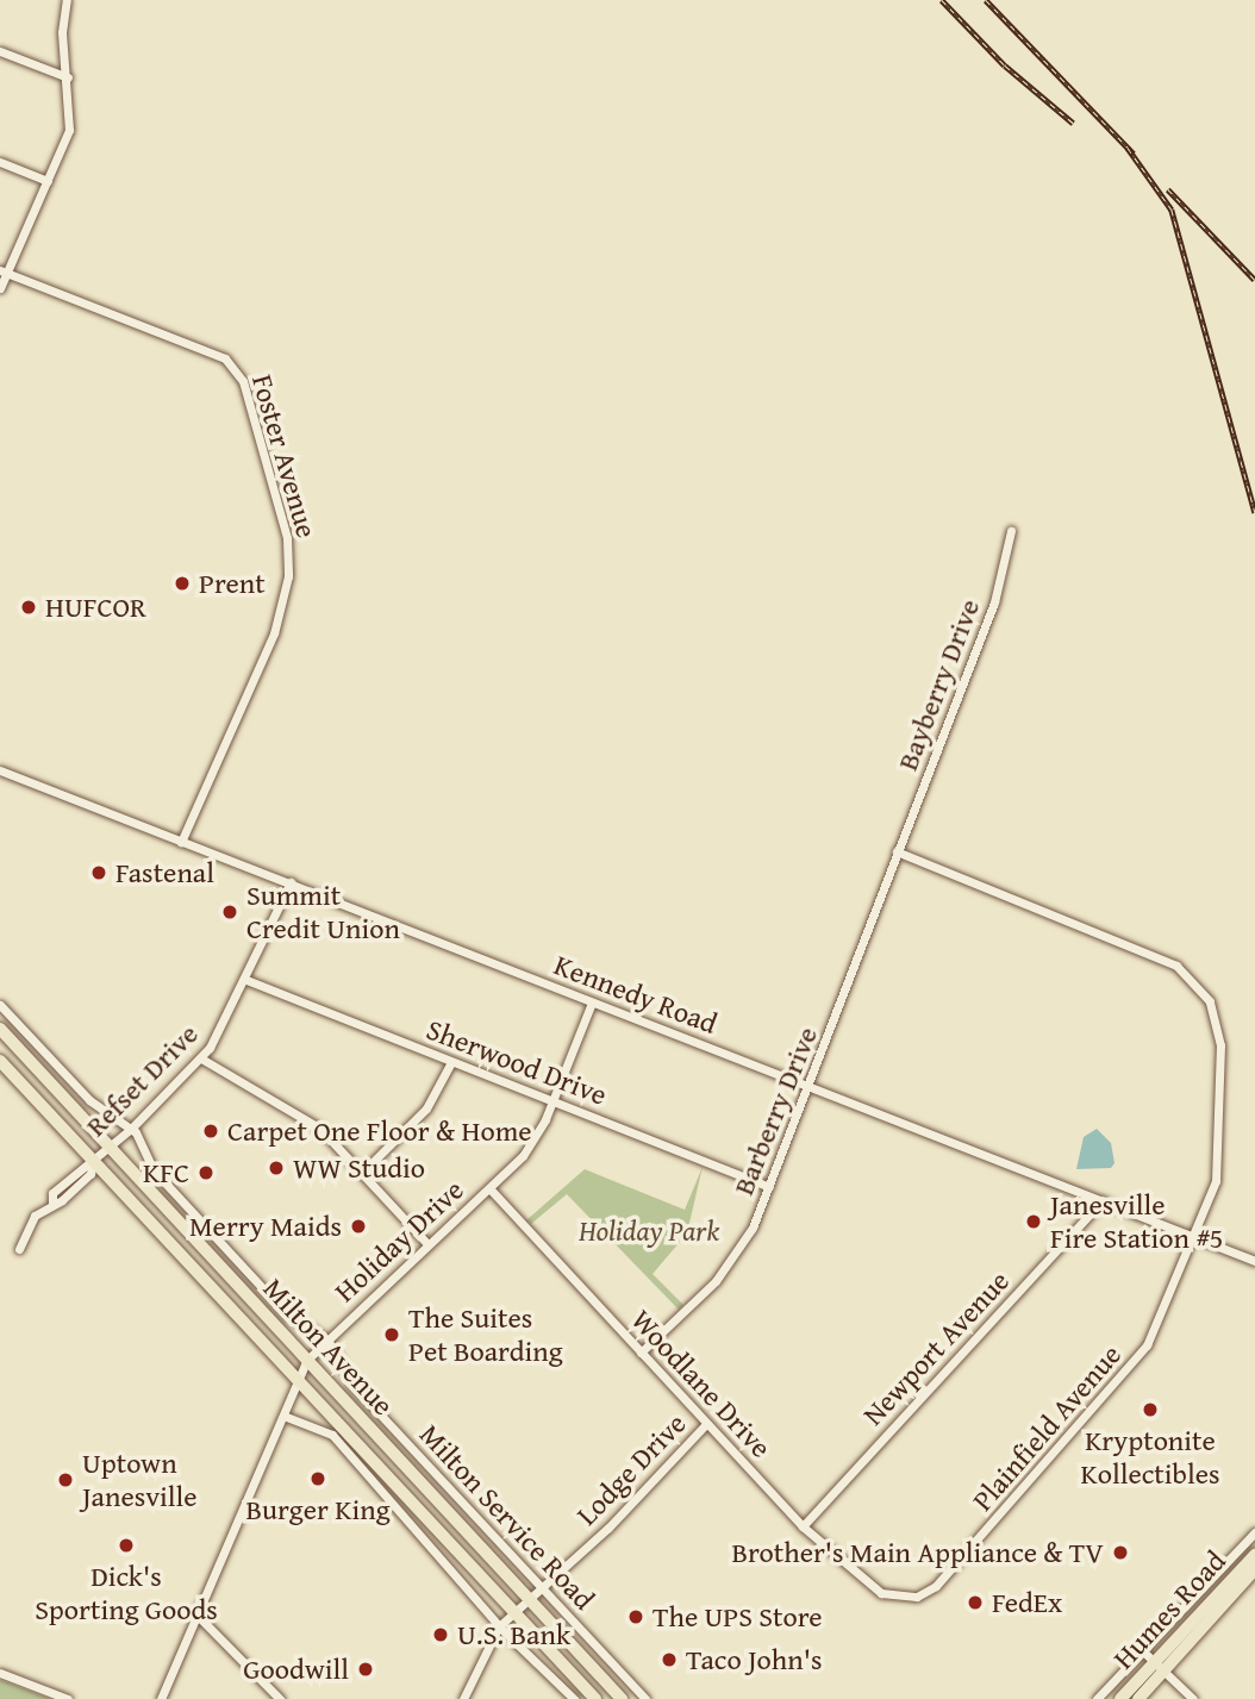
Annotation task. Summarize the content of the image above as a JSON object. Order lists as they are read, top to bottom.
{
  "streets": {
    "main road": ["Milton Avenue", "Humes Road"],
    "street": [
      "Foster Avenue",
      "Bayberry Drive",
      "Kennedy Road",
      "Sherwood Drive",
      "Refset Drive",
      "Barberry Drive",
      "Holiday Drive",
      "Newport Avenue",
      "Woodlane Drive",
      "Plainfield Avenue",
      "Lodge Drive",
      "Milton Service Road"
    ]
  },
  "crossings": [
    ["Foster Avenue", "Kennedy Road"],
    ["Bayberry Drive", "Barberry Drive"],
    ["Bayberry Drive", "Plainfield Avenue"],
    ["Kennedy Road", "Refset Drive"],
    ["Kennedy Road", "Barberry Drive"],
    ["Kennedy Road", "Holiday Drive"],
    ["Kennedy Road", "Newport Avenue"],
    ["Kennedy Road", "Plainfield Avenue"],
    ["Sherwood Drive", "Refset Drive"],
    ["Sherwood Drive", "Barberry Drive"],
    ["Sherwood Drive", "Holiday Drive"],
    ["Refset Drive", "Milton Avenue"],
    ["Refset Drive", "Milton Service Road"],
    ["Barberry Drive", "Woodlane Drive"],
    ["Barberry Drive", "Plainfield Avenue"],
    ["Holiday Drive", "Milton Avenue"],
    ["Holiday Drive", "Woodlane Drive"],
    ["Holiday Drive", "Milton Service Road"],
    ["Milton Avenue", "Lodge Drive"],
    ["Newport Avenue", "Woodlane Drive"],
    ["Woodlane Drive", "Plainfield Avenue"],
    ["Woodlane Drive", "Lodge Drive"],
    ["Lodge Drive", "Milton Service Road"]
  ],
  "parks": ["Holiday Park"],
  "places": [
    "Prent",
    "HUFCOR",
    "Fastenal",
    "Summit Credit Union",
    "Carpet One Floor & Home",
    "WW Studio",
    "KFC",
    "Janesville Fire Station #5",
    "Merry Maids",
    "The Suites Pet Boarding",
    "Kryptonite Kollectibles",
    "Burger King",
    "Uptown Janesville",
    "Dick's Sporting Goods",
    "Brother's Main Appliance & TV",
    "FedEx",
    "The UPS Store",
    "U.S. Bank",
    "Taco John's",
    "Goodwill"
  ]
}
